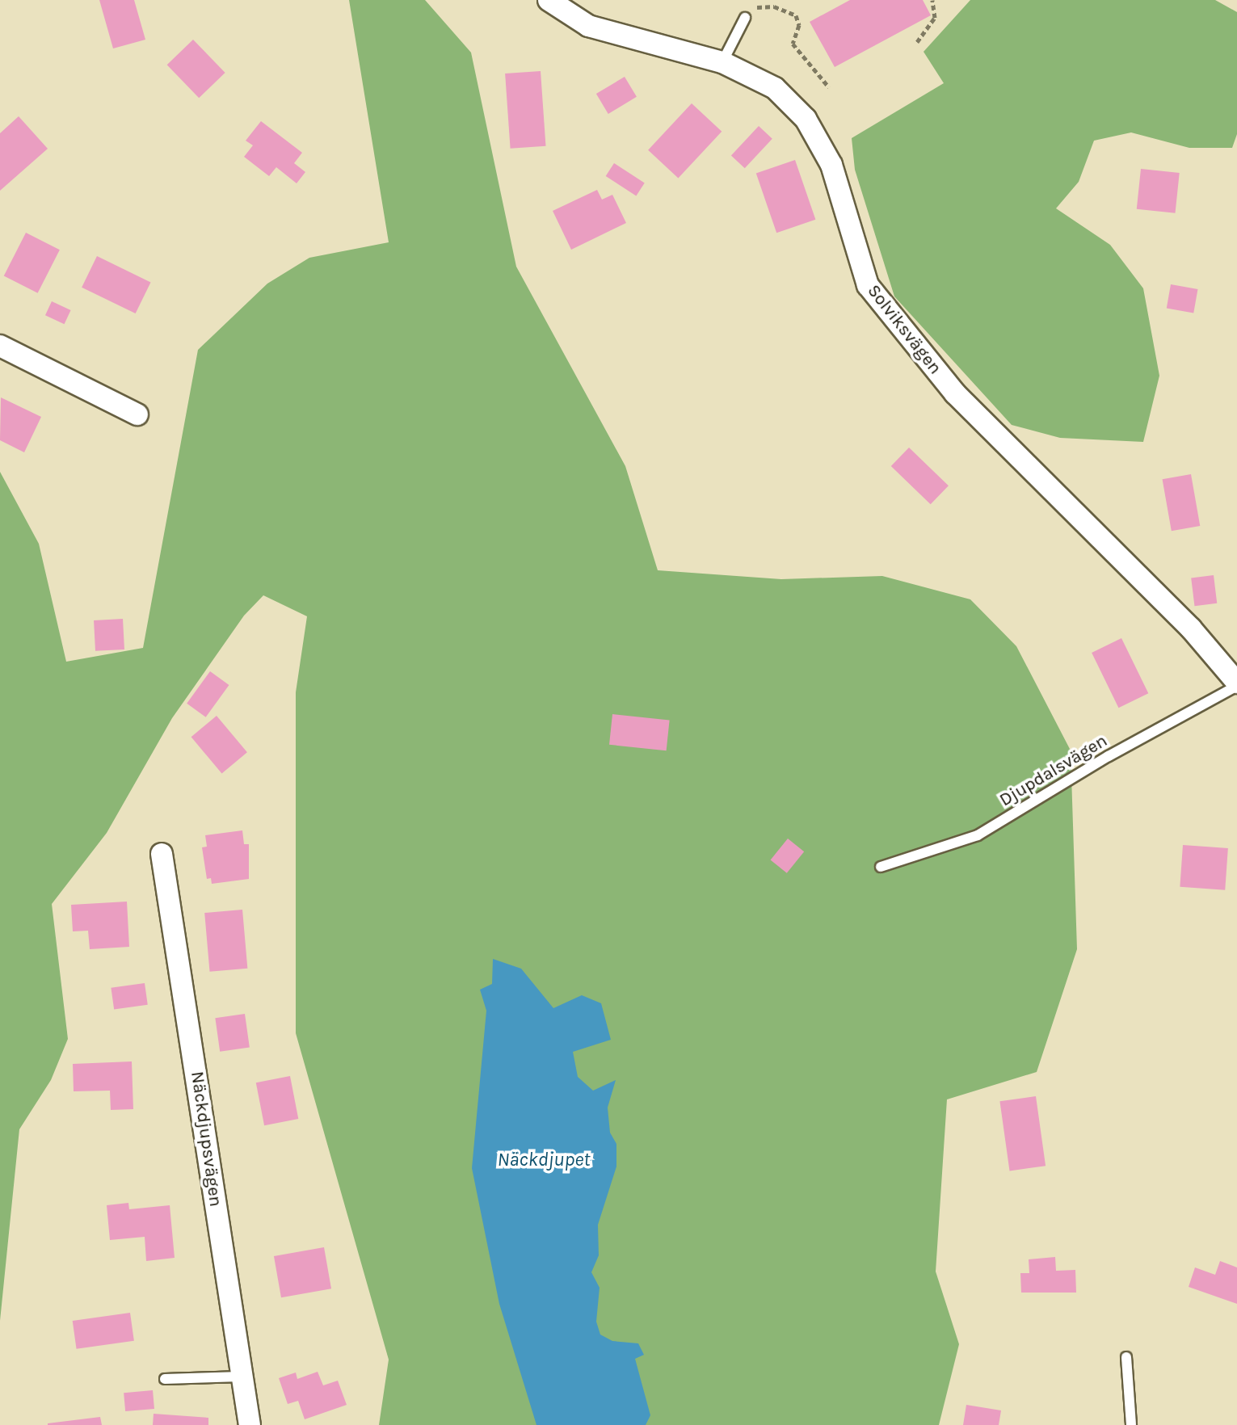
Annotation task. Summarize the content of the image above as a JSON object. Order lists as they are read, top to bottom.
{
  "streets": {
    "street": ["Solviksvägen", "Näckdjupsvägen"],
    "lane": ["Djupdalsvägen"]
  },
  "crossings": [
    ["Solviksvägen", "Djupdalsvägen"]
  ],
  "water": ["Näckdjupet"]
}
